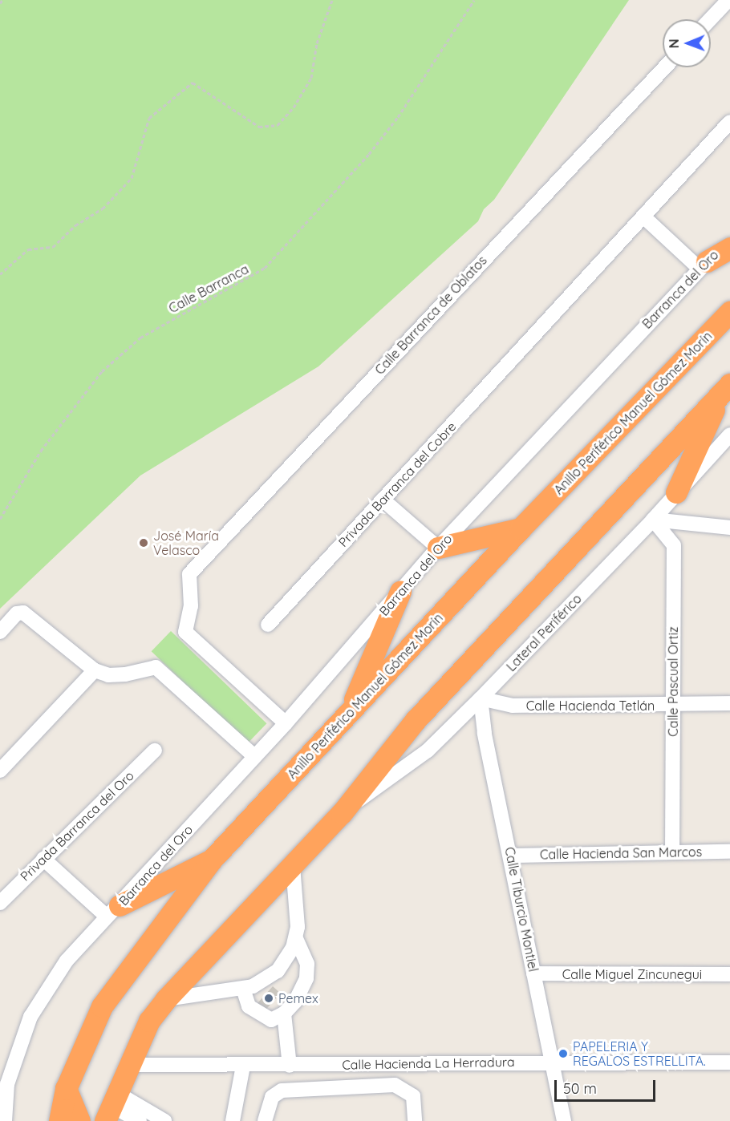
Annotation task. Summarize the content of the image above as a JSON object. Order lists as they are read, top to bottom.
{
  "streets": {
    "highway": ["Anillo Periférico Manuel Gómez Morín"],
    "street": [
      "Barranca del Oro",
      "Calle Barranca de Oblatos",
      "Privada Barranca del Cobre",
      "Lateral Periférico",
      "Calle Pascual Ortiz",
      "Calle Hacienda Tetlán",
      "Privada Barranca del Oro",
      "Calle Hacienda San Marcos",
      "Calle Tiburcio Montiel",
      "Calle Miguel Zincunegui",
      "Calle Hacienda La Herradura"
    ],
    "path": ["Calle Barranca"]
  },
  "crossings": [
    ["Barranca del Oro", "Calle Barranca de Oblatos"],
    ["Lateral Periférico", "Calle Pascual Ortiz"],
    ["Lateral Periférico", "Calle Hacienda Tetlán"],
    ["Lateral Periférico", "Calle Tiburcio Montiel"],
    ["Calle Pascual Ortiz", "Calle Hacienda Tetlán"],
    ["Calle Pascual Ortiz", "Calle Hacienda San Marcos"],
    ["Calle Hacienda Tetlán", "Calle Tiburcio Montiel"],
    ["Calle Hacienda San Marcos", "Calle Tiburcio Montiel"],
    ["Calle Tiburcio Montiel", "Calle Miguel Zincunegui"],
    ["Calle Tiburcio Montiel", "Calle Hacienda La Herradura"]
  ],
  "places": ["José María Velasco", "Pemex", "PAPELERIA Y REGALOS ESTRELLITA."],
  "scale_bar": "50 m",
  "north": "left"
}
